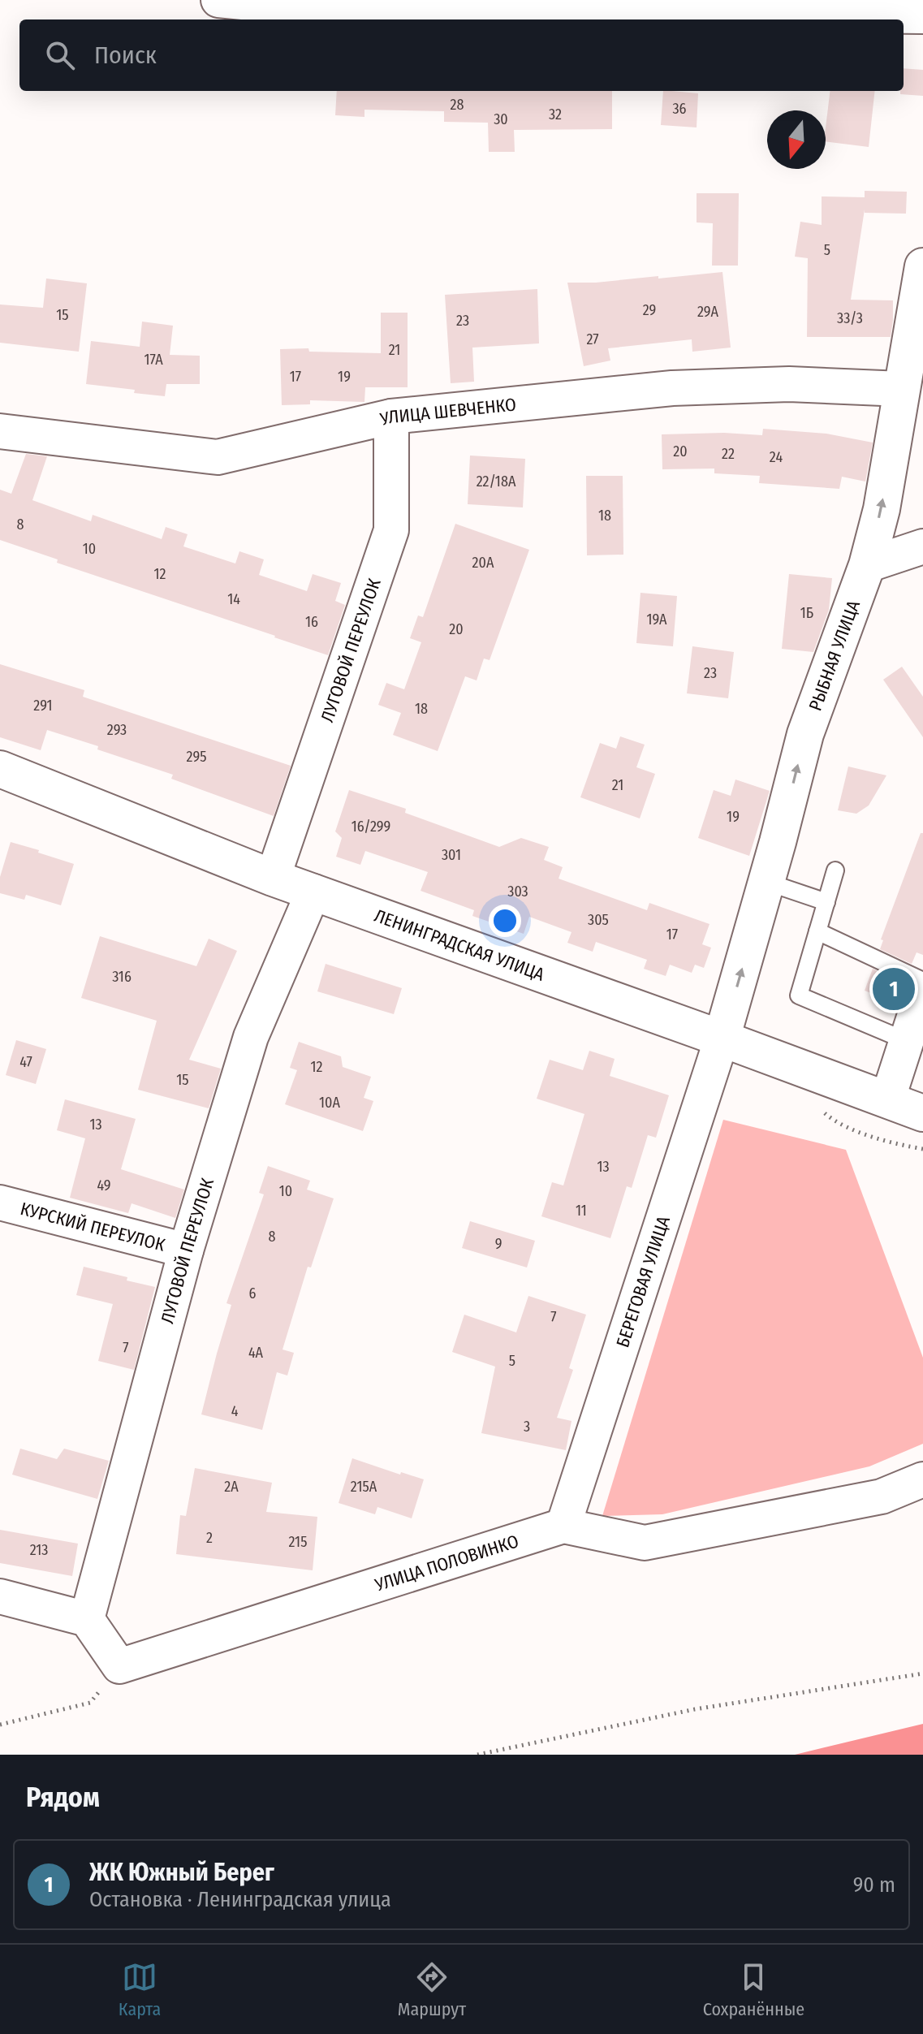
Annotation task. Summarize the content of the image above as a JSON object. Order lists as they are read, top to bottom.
{
  "streets": {
    "street": [
      "УЛИЦА ШЕВЧЕНКО",
      "ЛУГОВОЙ ПЕРЕУЛОК",
      "РЫБНАЯ УЛИЦА",
      "ЛЕНИНГРАДСКАЯ УЛИЦА",
      "КУРСКИЙ ПЕРЕУЛОК",
      "БЕРЕГОВАЯ УЛИЦА",
      "УЛИЦА ПОЛОВИНКО"
    ]
  },
  "crossings": [
    ["УЛИЦА ШЕВЧЕНКО", "ЛУГОВОЙ ПЕРЕУЛОК"],
    ["УЛИЦА ШЕВЧЕНКО", "РЫБНАЯ УЛИЦА"],
    ["ЛУГОВОЙ ПЕРЕУЛОК", "ЛЕНИНГРАДСКАЯ УЛИЦА"],
    ["ЛУГОВОЙ ПЕРЕУЛОК", "КУРСКИЙ ПЕРЕУЛОК"],
    ["РЫБНАЯ УЛИЦА", "ЛЕНИНГРАДСКАЯ УЛИЦА"],
    ["РЫБНАЯ УЛИЦА", "БЕРЕГОВАЯ УЛИЦА"],
    ["ЛЕНИНГРАДСКАЯ УЛИЦА", "БЕРЕГОВАЯ УЛИЦА"],
    ["БЕРЕГОВАЯ УЛИЦА", "УЛИЦА ПОЛОВИНКО"]
  ],
  "one_way": ["РЫБНАЯ УЛИЦА"],
  "house_numbers": [
    "28",
    "36",
    "32",
    "30",
    "5",
    "29",
    "29А",
    "15",
    "33/3",
    "23",
    "27",
    "21",
    "17А",
    "17",
    "19",
    "20",
    "22",
    "24",
    "22/18А",
    "18",
    "8",
    "10",
    "20А",
    "12",
    "14",
    "1Б",
    "19А",
    "16",
    "20",
    "23",
    "291",
    "18",
    "293",
    "295",
    "21",
    "19",
    "16/299",
    "301",
    "303",
    "305",
    "17",
    "316",
    "47",
    "12",
    "15",
    "10А",
    "13",
    "13",
    "49",
    "10",
    "11",
    "8",
    "9",
    "6",
    "7",
    "7",
    "4А",
    "5",
    "4",
    "3",
    "2А",
    "215А",
    "2",
    "215",
    "213"
  ],
  "north": "bottom",
  "page": {
    "search": "Поиск",
    "pins": "1",
    "heading": "Рядом",
    "list": [
      {
        "mark": "1",
        "name": "ЖК Южный Берег",
        "note": "Остановка · Ленинградская улица",
        "value": "90 m"
      }
    ],
    "nav": ["Карта", "Маршрут", "Сохранённые"]
  }
}
